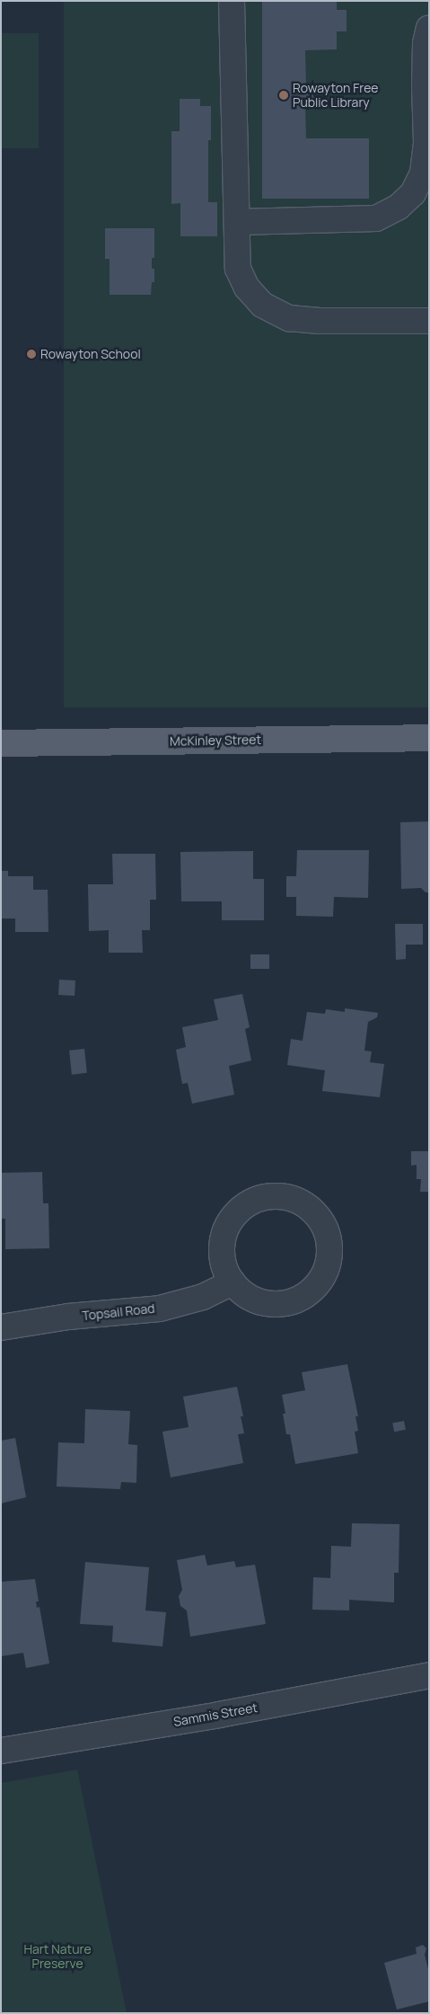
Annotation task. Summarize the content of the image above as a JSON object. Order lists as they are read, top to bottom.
{
  "streets": {
    "main road": ["McKinley Street"],
    "street": ["Topsail Road", "Sammis Street"]
  },
  "parks": ["Hart Nature Preserve"],
  "places": ["Rowayton Free Public Library", "Rowayton School"]
}
